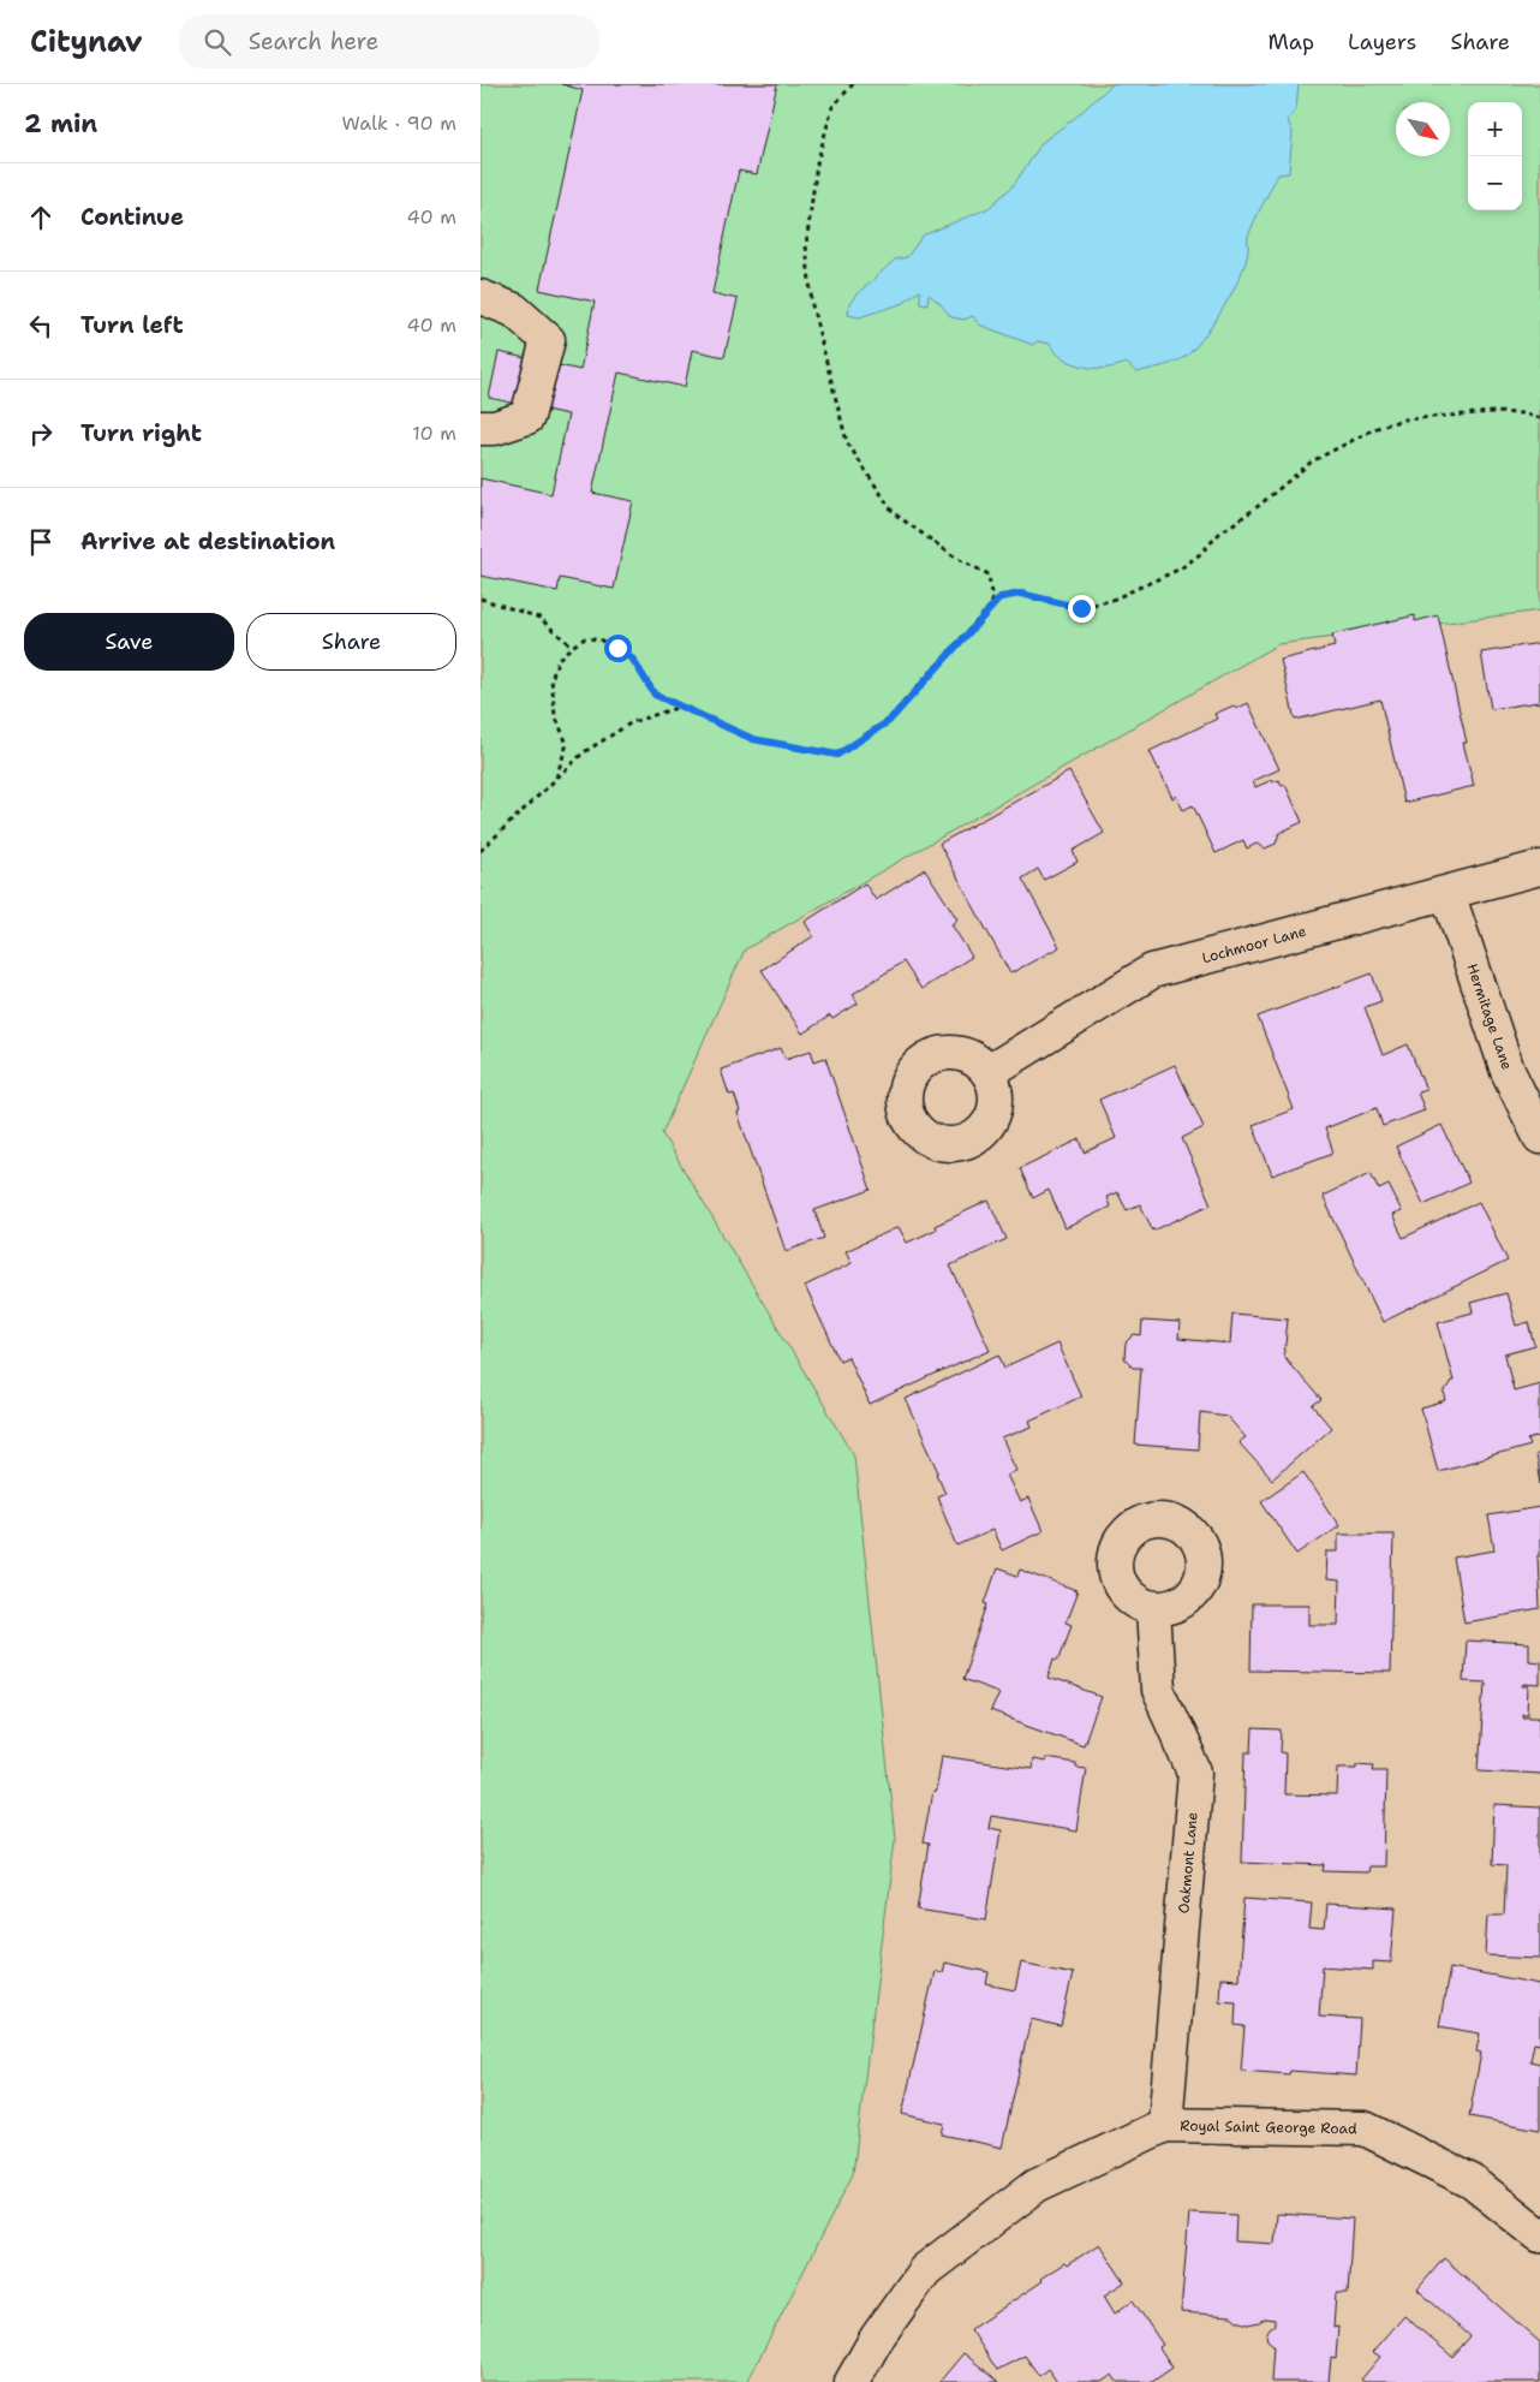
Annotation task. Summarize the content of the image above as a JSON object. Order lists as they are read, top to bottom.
{
  "streets": {
    "street": [
      "Lochmoor Lane",
      "Hermitage Lane",
      "Oakmont Lane",
      "Royal Saint George Road"
    ]
  },
  "crossings": [
    ["Lochmoor Lane", "Hermitage Lane"],
    ["Oakmont Lane", "Royal Saint George Road"]
  ],
  "north": "bottom right",
  "page": {
    "header": "Citynav",
    "search": "Search here",
    "nav": ["Map", "Layers", "Share"],
    "heading": ["2 min", "Walk · 90 m"],
    "map_buttons": ["+", "−"],
    "list": [
      ["Continue", "40 m"],
      ["Turn left", "40 m"],
      ["Turn right", "10 m"],
      "Arrive at destination"
    ],
    "buttons": ["Save", "Share"]
  }
}
